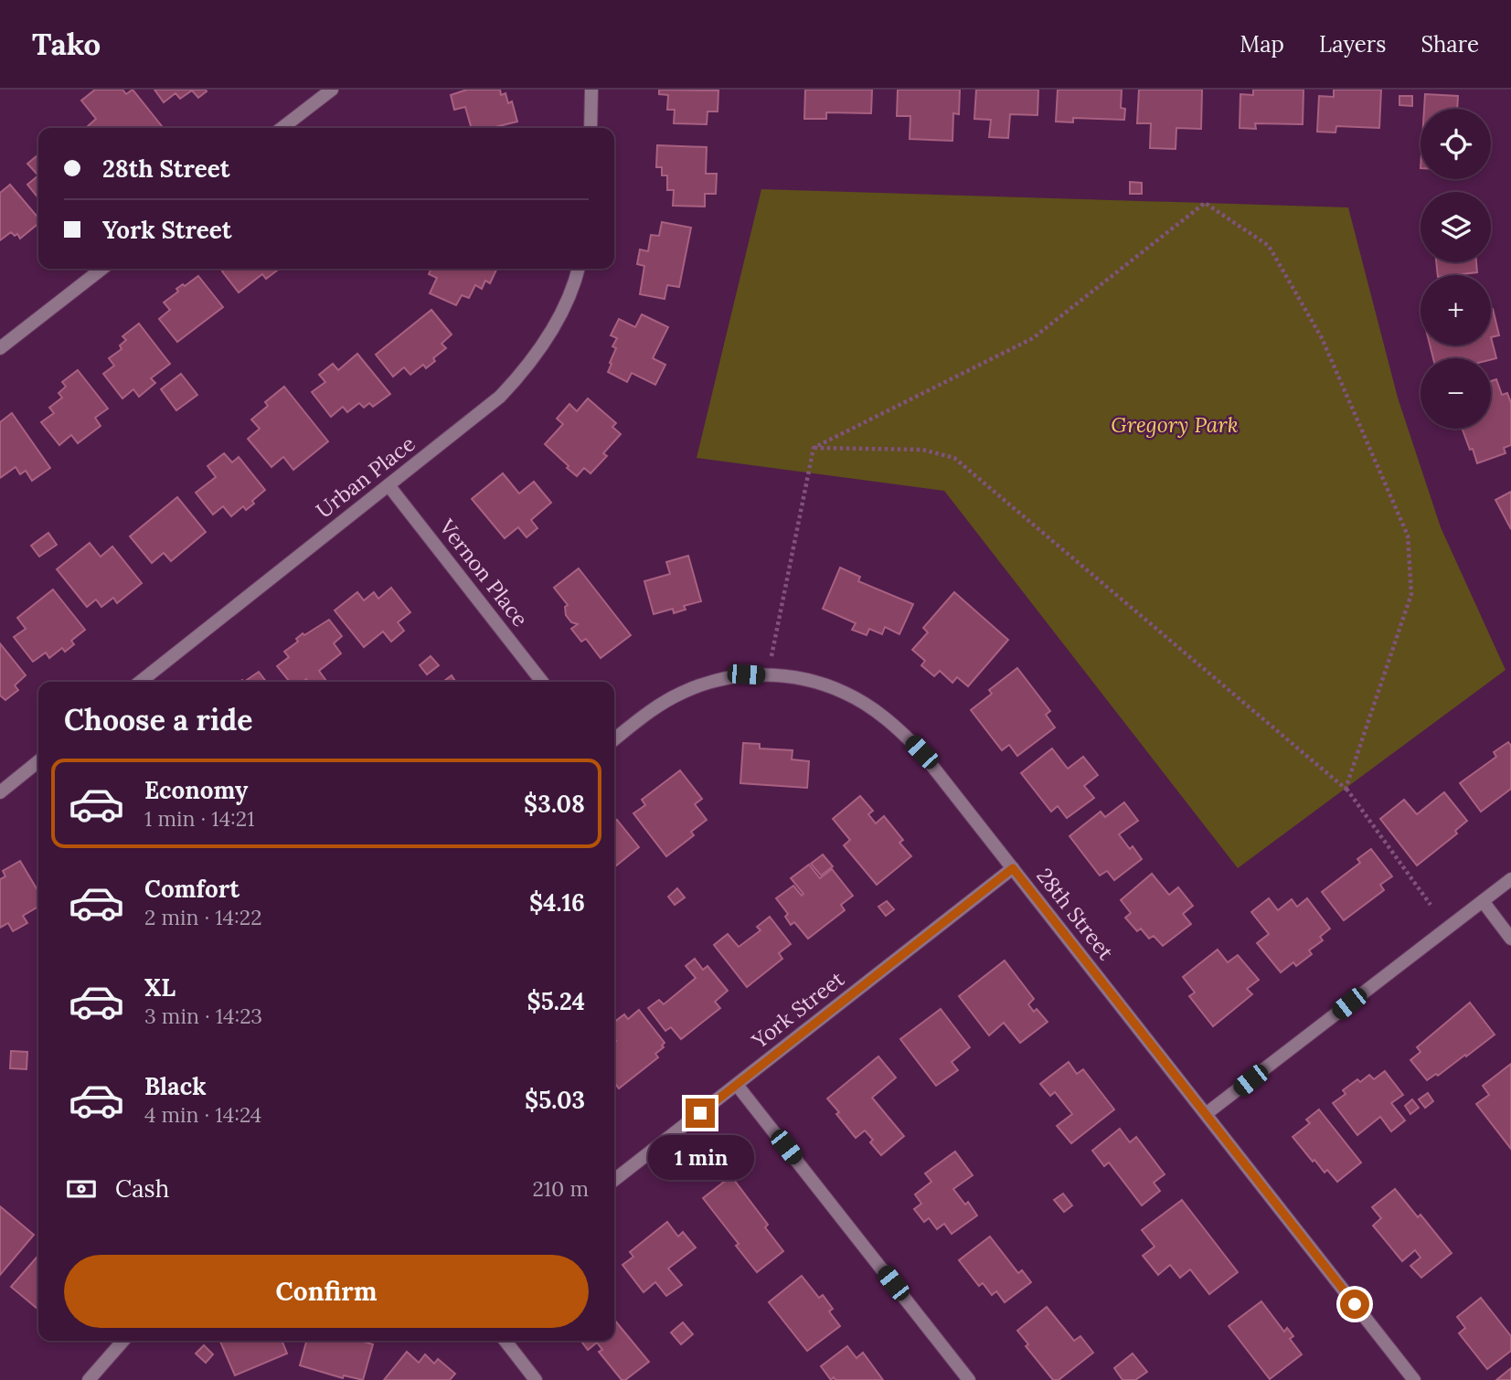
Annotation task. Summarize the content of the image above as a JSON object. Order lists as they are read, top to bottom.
{
  "streets": {
    "street": [
      "Urban Place",
      "Vernon Place",
      "28th Street",
      "York Street"
    ]
  },
  "crossings": [
    ["Urban Place", "Vernon Place"],
    ["28th Street", "York Street"]
  ],
  "parks": ["Gregory Park"],
  "page": {
    "header": "Tako",
    "nav": ["Map", "Layers", "Share"],
    "map_buttons": ["+", "−"],
    "banner": ["28th Street", "York Street"],
    "heading": "Choose a ride",
    "list": [
      {
        "name": "Economy",
        "note": "1 min · 14:21",
        "value": "$3.08"
      },
      {
        "name": "Comfort",
        "note": "2 min · 14:22",
        "value": "$4.16"
      },
      {
        "name": "XL",
        "note": "3 min · 14:23",
        "value": "$5.24"
      },
      {
        "name": "Black",
        "note": "4 min · 14:24",
        "value": "$5.03"
      }
    ],
    "bubble": "1 min",
    "pay": ["Cash", "210 m"],
    "buttons": "Confirm"
  }
}
